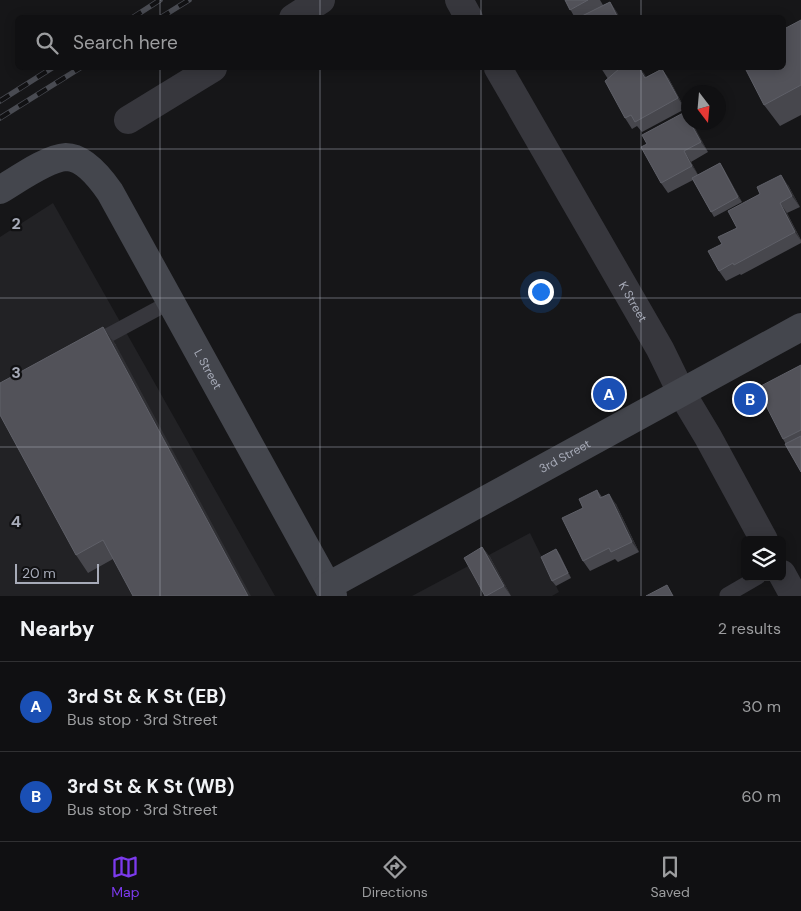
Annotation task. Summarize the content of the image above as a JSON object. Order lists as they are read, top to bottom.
{
  "streets": {
    "street": ["K Street", "L Street", "3rd Street"]
  },
  "crossings": [
    ["K Street", "3rd Street"],
    ["L Street", "3rd Street"]
  ],
  "scale_bar": "20 m",
  "north": "bottom",
  "page": {
    "search": "Search here",
    "pins": ["A", "B"],
    "scale": "20 m",
    "heading": ["Nearby", "2 results"],
    "list": [
      {
        "mark": "A",
        "name": "3rd St & K St (EB)",
        "note": "Bus stop · 3rd Street",
        "value": "30 m"
      },
      {
        "mark": "B",
        "name": "3rd St & K St (WB)",
        "note": "Bus stop · 3rd Street",
        "value": "60 m"
      }
    ],
    "nav": ["Map", "Directions", "Saved"]
  },
  "grid": {
    "rows": ["2", "3", "4"]
  }
}
